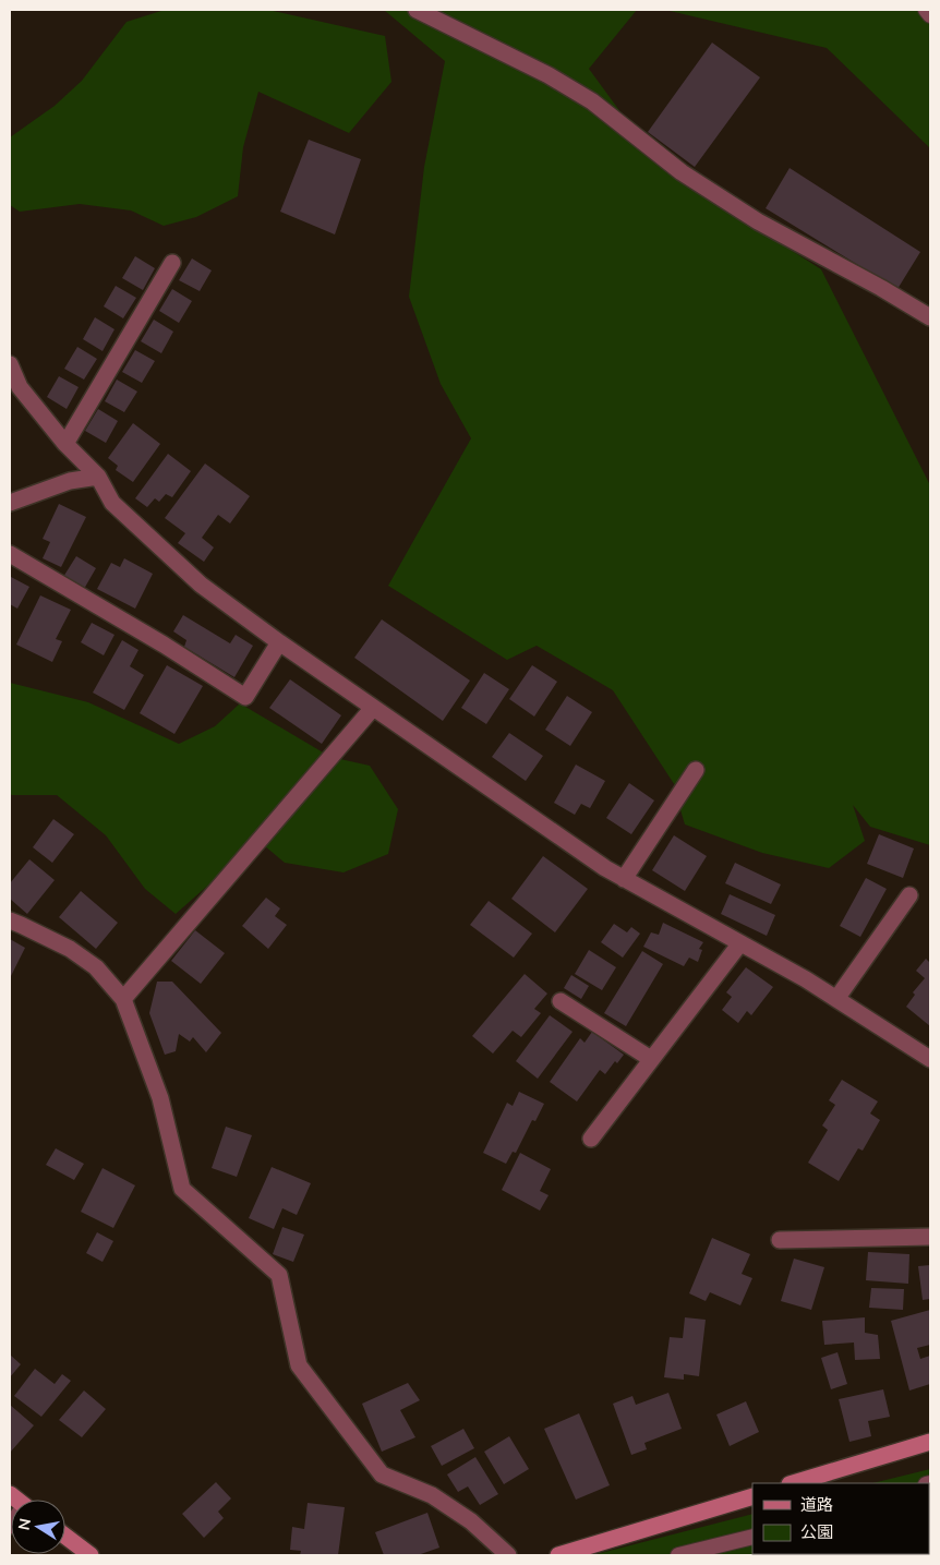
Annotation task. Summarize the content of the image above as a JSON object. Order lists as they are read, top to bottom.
{
  "legend": ["道路", "公園"],
  "north": "left"
}
